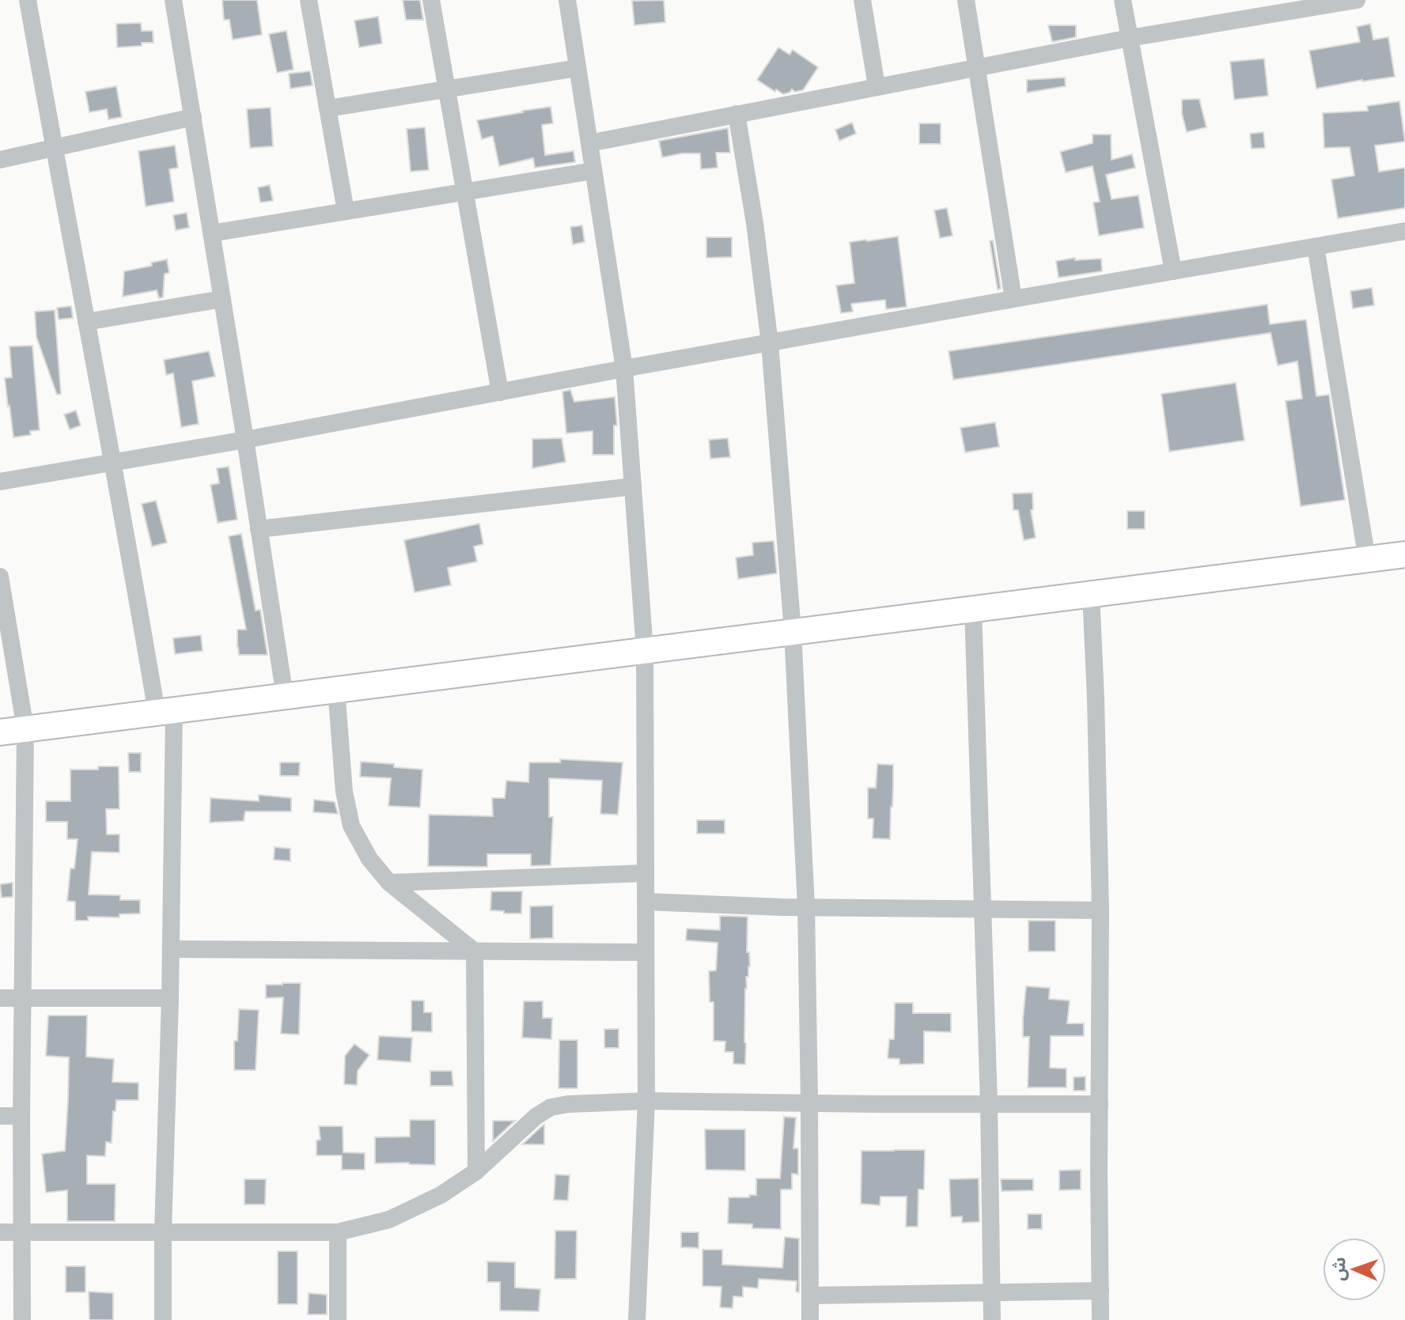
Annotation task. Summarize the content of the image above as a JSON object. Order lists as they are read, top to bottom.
{
  "north": "left"
}
